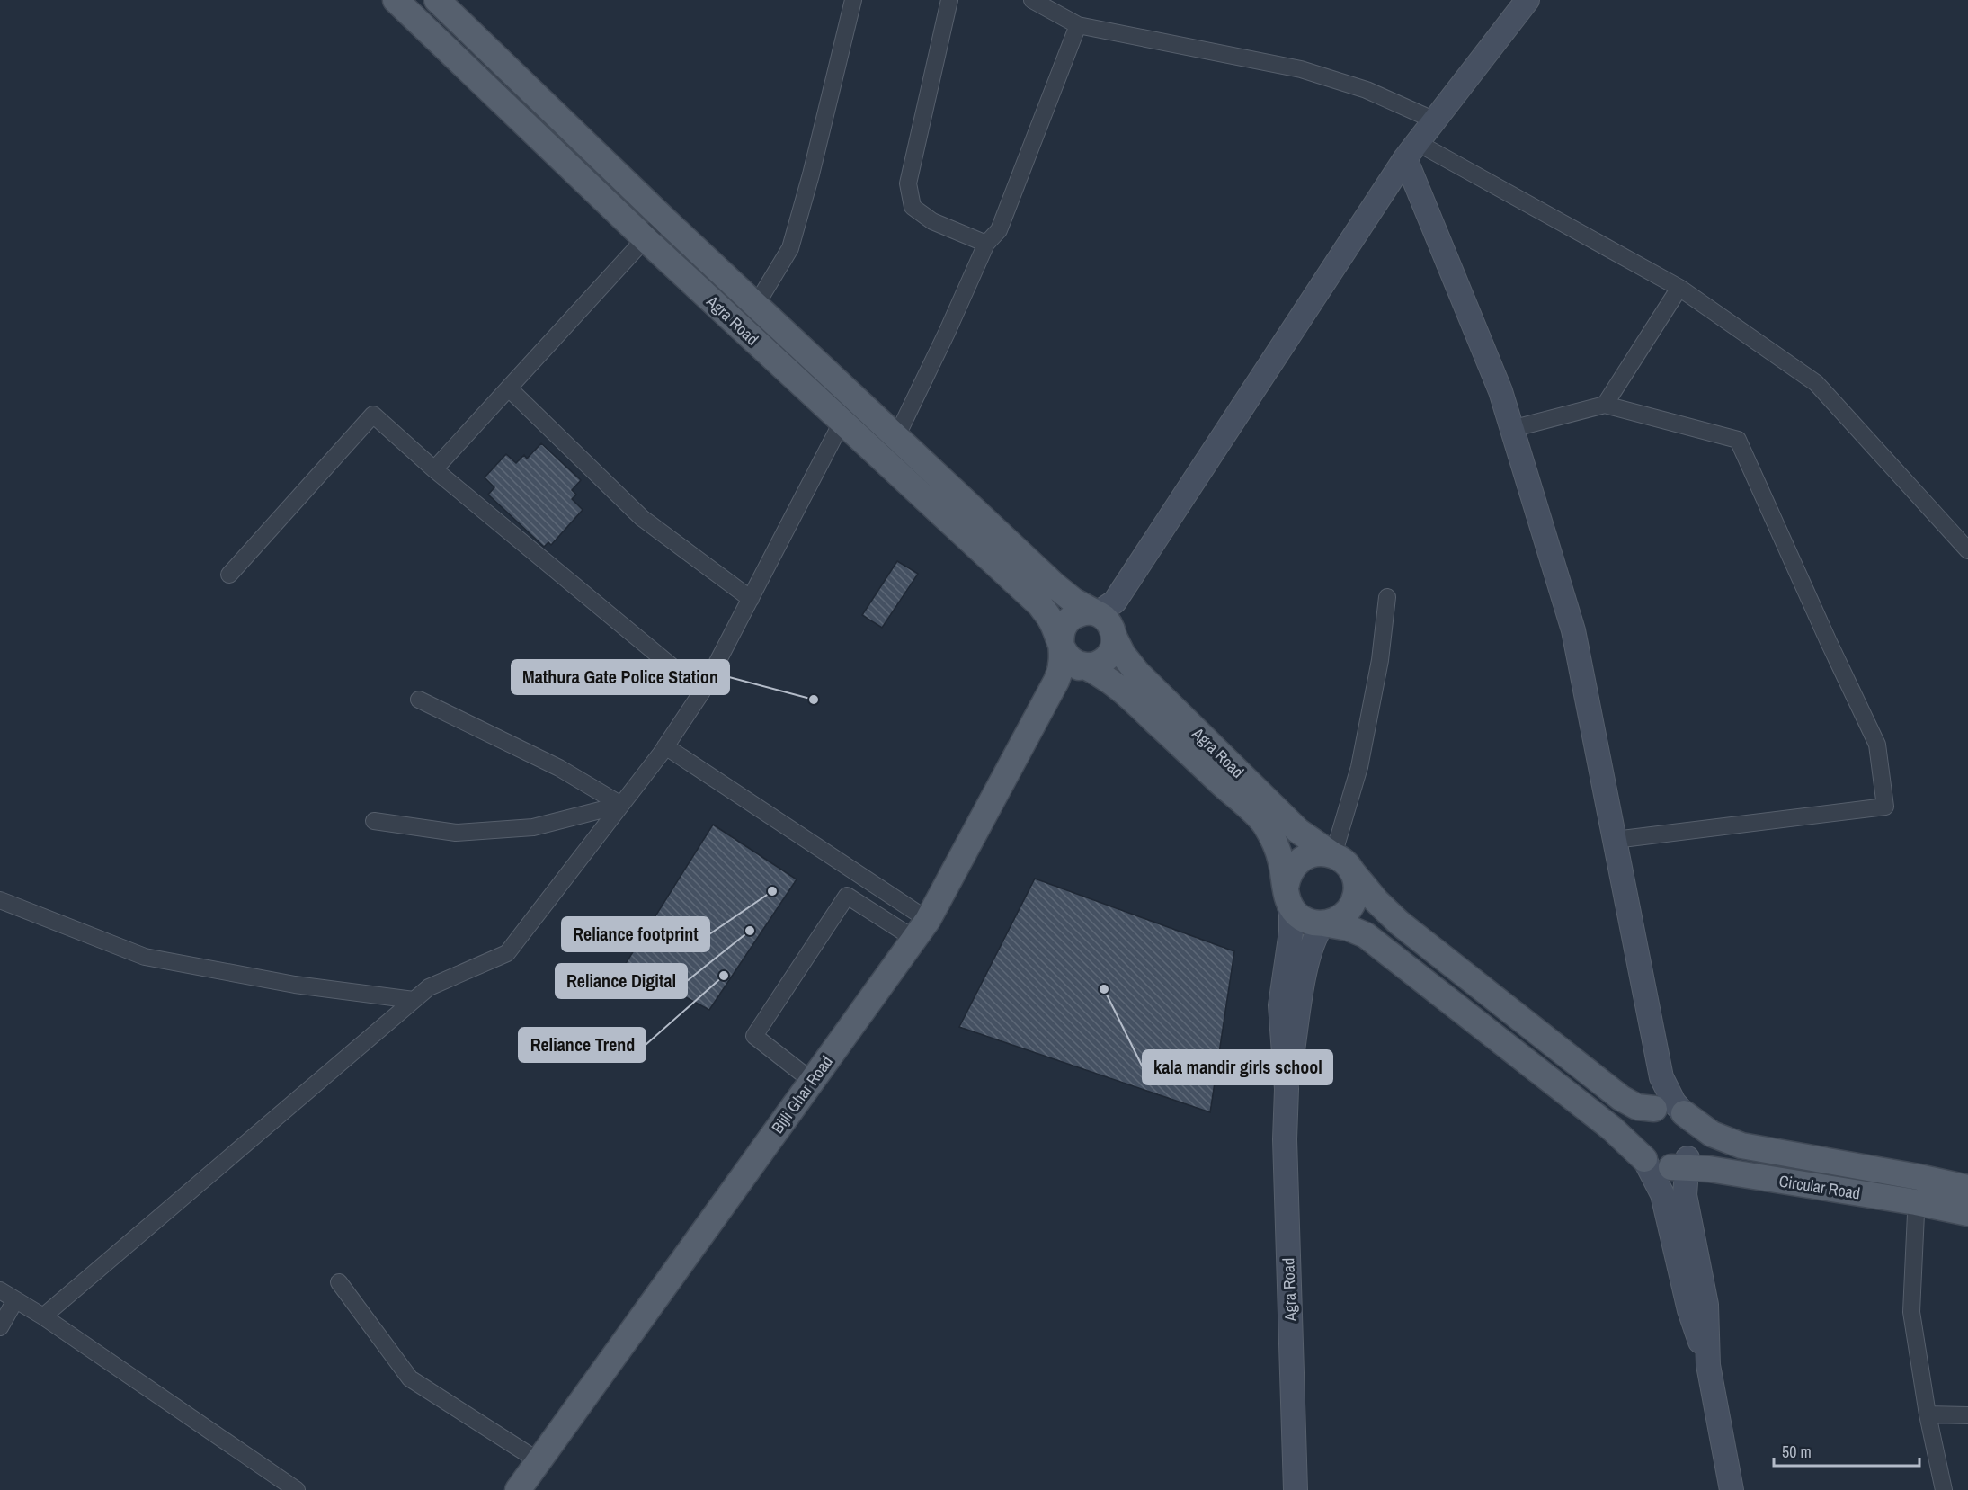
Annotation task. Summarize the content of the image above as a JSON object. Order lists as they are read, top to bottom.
{
  "streets": {
    "main road": ["Agra Road", "Bijli Ghar Road", "Circular Road"]
  },
  "crossings": [
    ["Agra Road", "Circular Road"]
  ],
  "places": [
    "Mathura Gate Police Station",
    "Reliance footprint",
    "Reliance Digital",
    "Reliance Trend",
    "kala mandir girls school"
  ],
  "scale_bar": "50 m"
}
